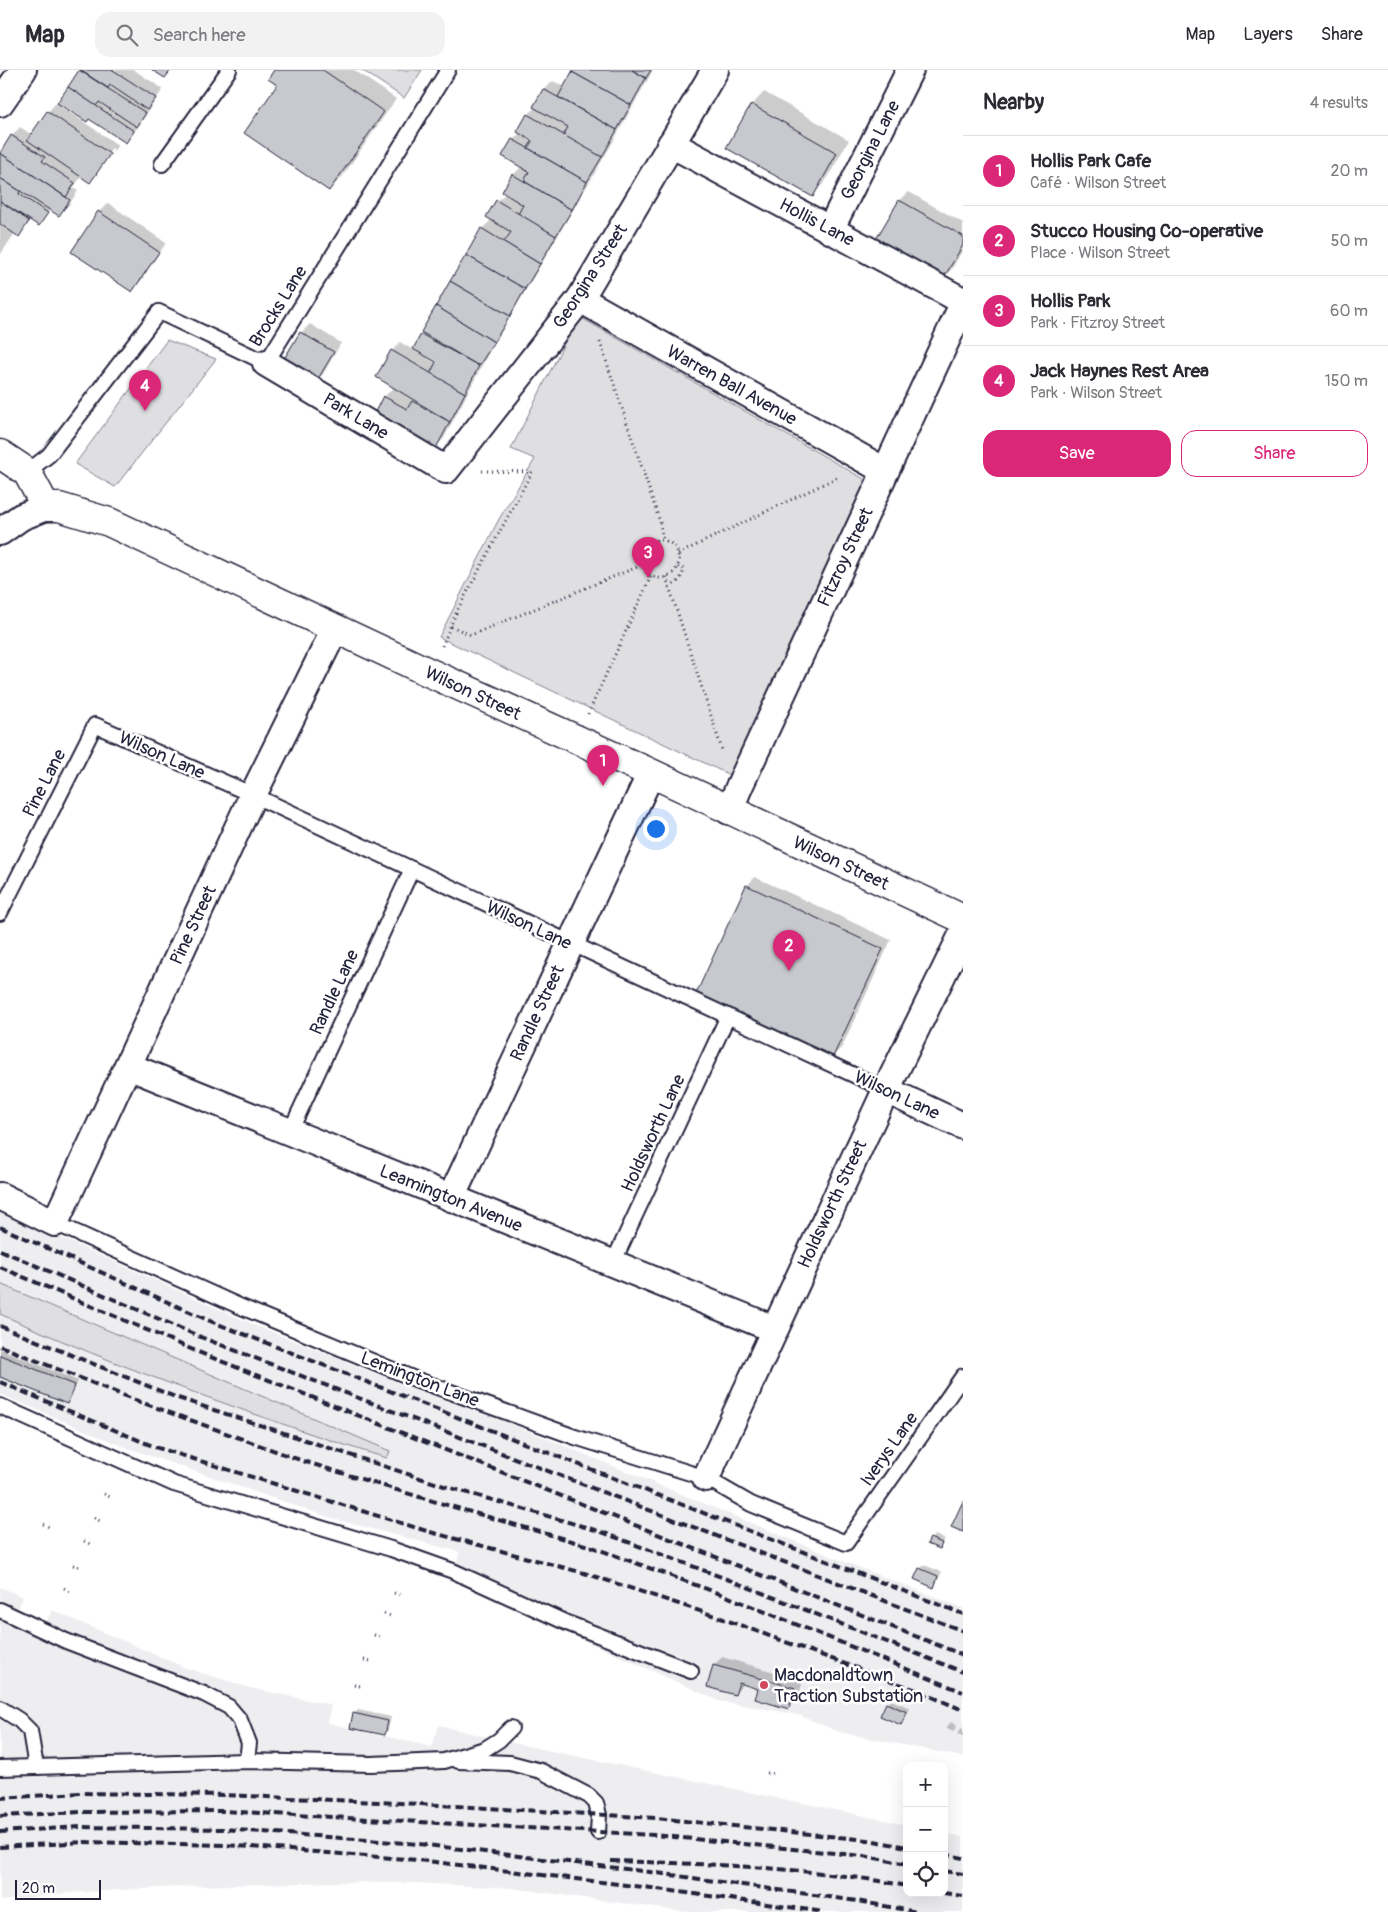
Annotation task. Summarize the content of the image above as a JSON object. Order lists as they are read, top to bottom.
{
  "streets": {
    "street": [
      "Georgina Lane",
      "Hollis Lane",
      "Georgina Street",
      "Warren Ball Avenue",
      "Park Lane",
      "Fitzroy Street",
      "Wilson Street",
      "Wilson Lane",
      "Pine Street",
      "Randle Street",
      "Leamington Avenue",
      "Holdsworth Street",
      "Lemington Lane"
    ],
    "lane": [
      "Brocks Lane",
      "Pine Lane",
      "Randle Lane",
      "Holdsworth Lane",
      "Iverys Lane"
    ]
  },
  "crossings": [
    ["Georgina Lane", "Hollis Lane"],
    ["Hollis Lane", "Georgina Street"],
    ["Hollis Lane", "Fitzroy Street"],
    ["Georgina Street", "Warren Ball Avenue"],
    ["Georgina Street", "Park Lane"],
    ["Brocks Lane", "Park Lane"],
    ["Warren Ball Avenue", "Fitzroy Street"],
    ["Fitzroy Street", "Wilson Street"],
    ["Wilson Street", "Pine Street"],
    ["Wilson Street", "Randle Street"],
    ["Wilson Lane", "Pine Lane"],
    ["Wilson Lane", "Pine Street"],
    ["Wilson Lane", "Randle Lane"],
    ["Wilson Lane", "Randle Street"],
    ["Wilson Lane", "Holdsworth Lane"],
    ["Wilson Lane", "Holdsworth Street"],
    ["Pine Street", "Leamington Avenue"],
    ["Pine Street", "Lemington Lane"],
    ["Randle Lane", "Leamington Avenue"],
    ["Randle Street", "Leamington Avenue"],
    ["Holdsworth Lane", "Leamington Avenue"],
    ["Leamington Avenue", "Holdsworth Street"],
    ["Holdsworth Street", "Lemington Lane"],
    ["Lemington Lane", "Iverys Lane"]
  ],
  "places": ["Macdonaldtown Traction Substation"],
  "scale_bar": "20 m",
  "page": {
    "header": "Map",
    "search": "Search here",
    "nav": ["Map", "Layers", "Share"],
    "heading": ["Nearby", "4 results"],
    "list": [
      {
        "mark": "1",
        "name": "Hollis Park Cafe",
        "note": "Café · Wilson Street",
        "value": "20 m"
      },
      {
        "mark": "2",
        "name": "Stucco Housing Co-operative",
        "note": "Place · Wilson Street",
        "value": "50 m"
      },
      {
        "mark": "3",
        "name": "Hollis Park",
        "note": "Park · Fitzroy Street",
        "value": "60 m"
      },
      {
        "mark": "4",
        "name": "Jack Haynes Rest Area",
        "note": "Park · Wilson Street",
        "value": "150 m"
      }
    ],
    "pins": [
      "4",
      "3",
      "1",
      "2"
    ],
    "buttons": ["Save", "Share"],
    "map_buttons": ["+", "−"],
    "scale": "20 m"
  }
}
